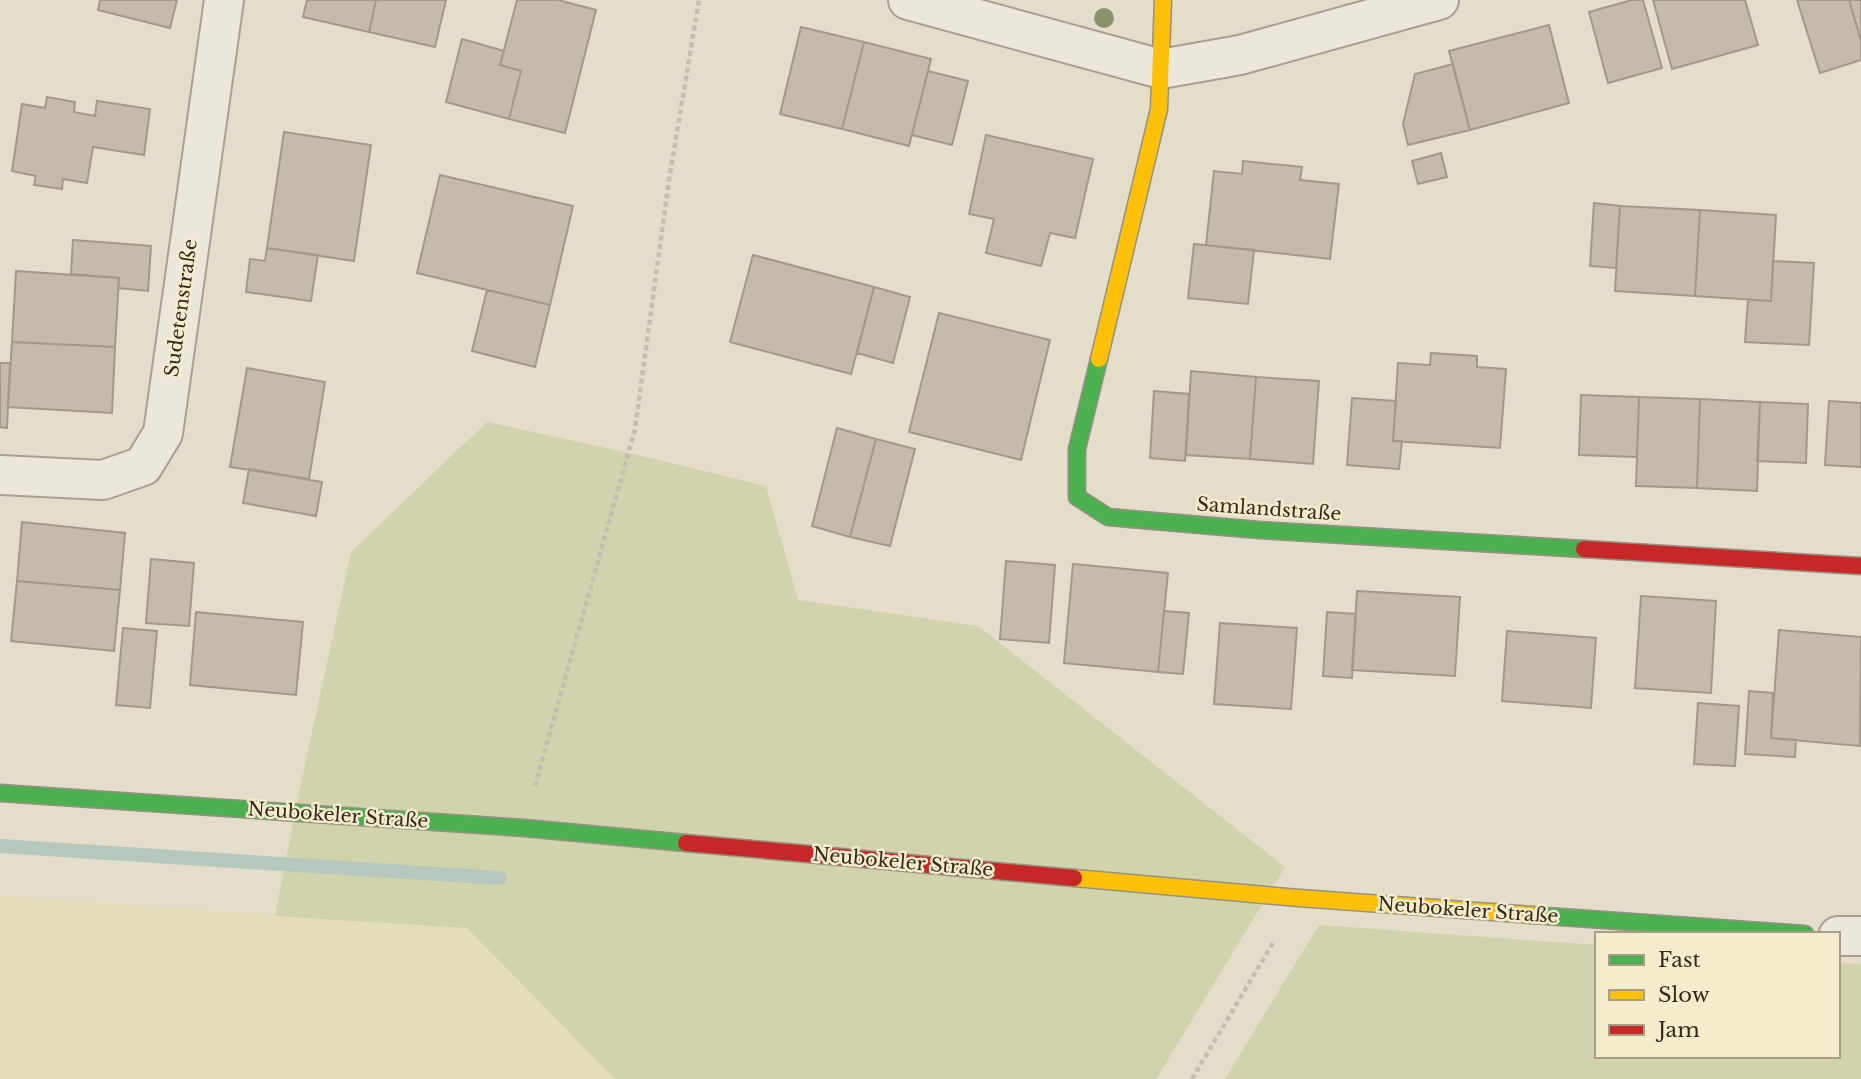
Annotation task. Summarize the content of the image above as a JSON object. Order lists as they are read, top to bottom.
{
  "streets": {
    "street": ["Sudetenstraße", "Samlandstraße", "Neubokeler Straße"]
  },
  "legend": ["Fast", "Slow", "Jam"]
}
